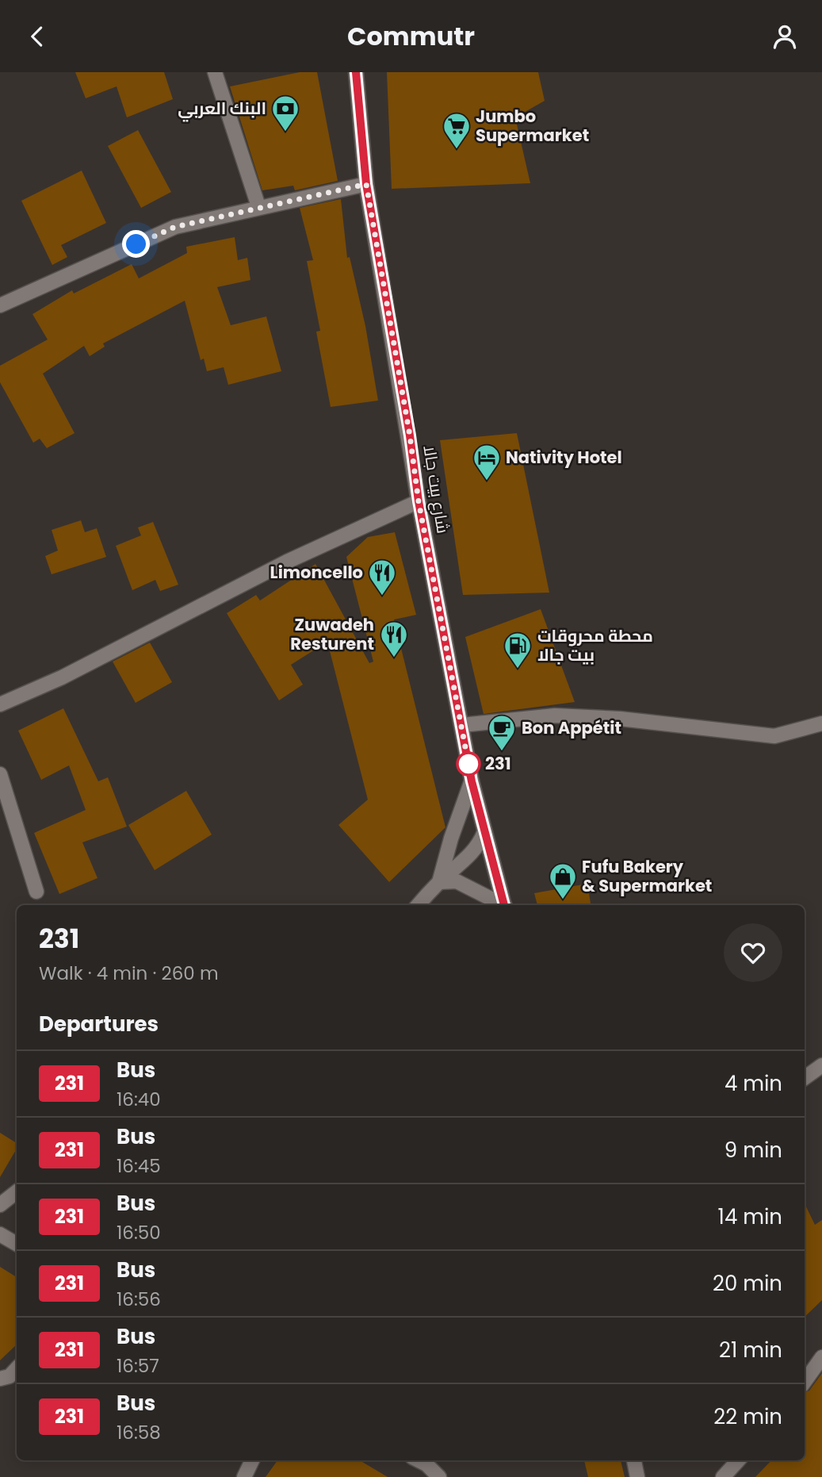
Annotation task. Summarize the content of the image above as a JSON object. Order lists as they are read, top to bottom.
{
  "streets": {
    "street": ["شارع بيت جالا"]
  },
  "places": {
    "bank": ["البنك العربي"],
    "supermarket": ["Jumbo Supermarket"],
    "hotel": ["Nativity Hotel"],
    "restaurant": ["Limoncello", "Zuwadeh Resturent"],
    "fuel station": ["محطة محروقات بيت جالا"],
    "cafe": ["Bon Appétit"],
    "other": ["231"],
    "shop": ["Fufu Bakery & Supermarket"]
  },
  "lines": ["bus line 231"],
  "page": {
    "header": "Commutr",
    "heading": [
      ["231", "Walk · 4 min · 260 m"],
      "Departures"
    ],
    "list": [
      {
        "mark": "231",
        "name": "Bus",
        "note": "16:40",
        "value": "4 min"
      },
      {
        "mark": "231",
        "name": "Bus",
        "note": "16:45",
        "value": "9 min"
      },
      {
        "mark": "231",
        "name": "Bus",
        "note": "16:50",
        "value": "14 min"
      },
      {
        "mark": "231",
        "name": "Bus",
        "note": "16:56",
        "value": "20 min"
      },
      {
        "mark": "231",
        "name": "Bus",
        "note": "16:57",
        "value": "21 min"
      },
      {
        "mark": "231",
        "name": "Bus",
        "note": "16:58",
        "value": "22 min"
      }
    ]
  }
}
